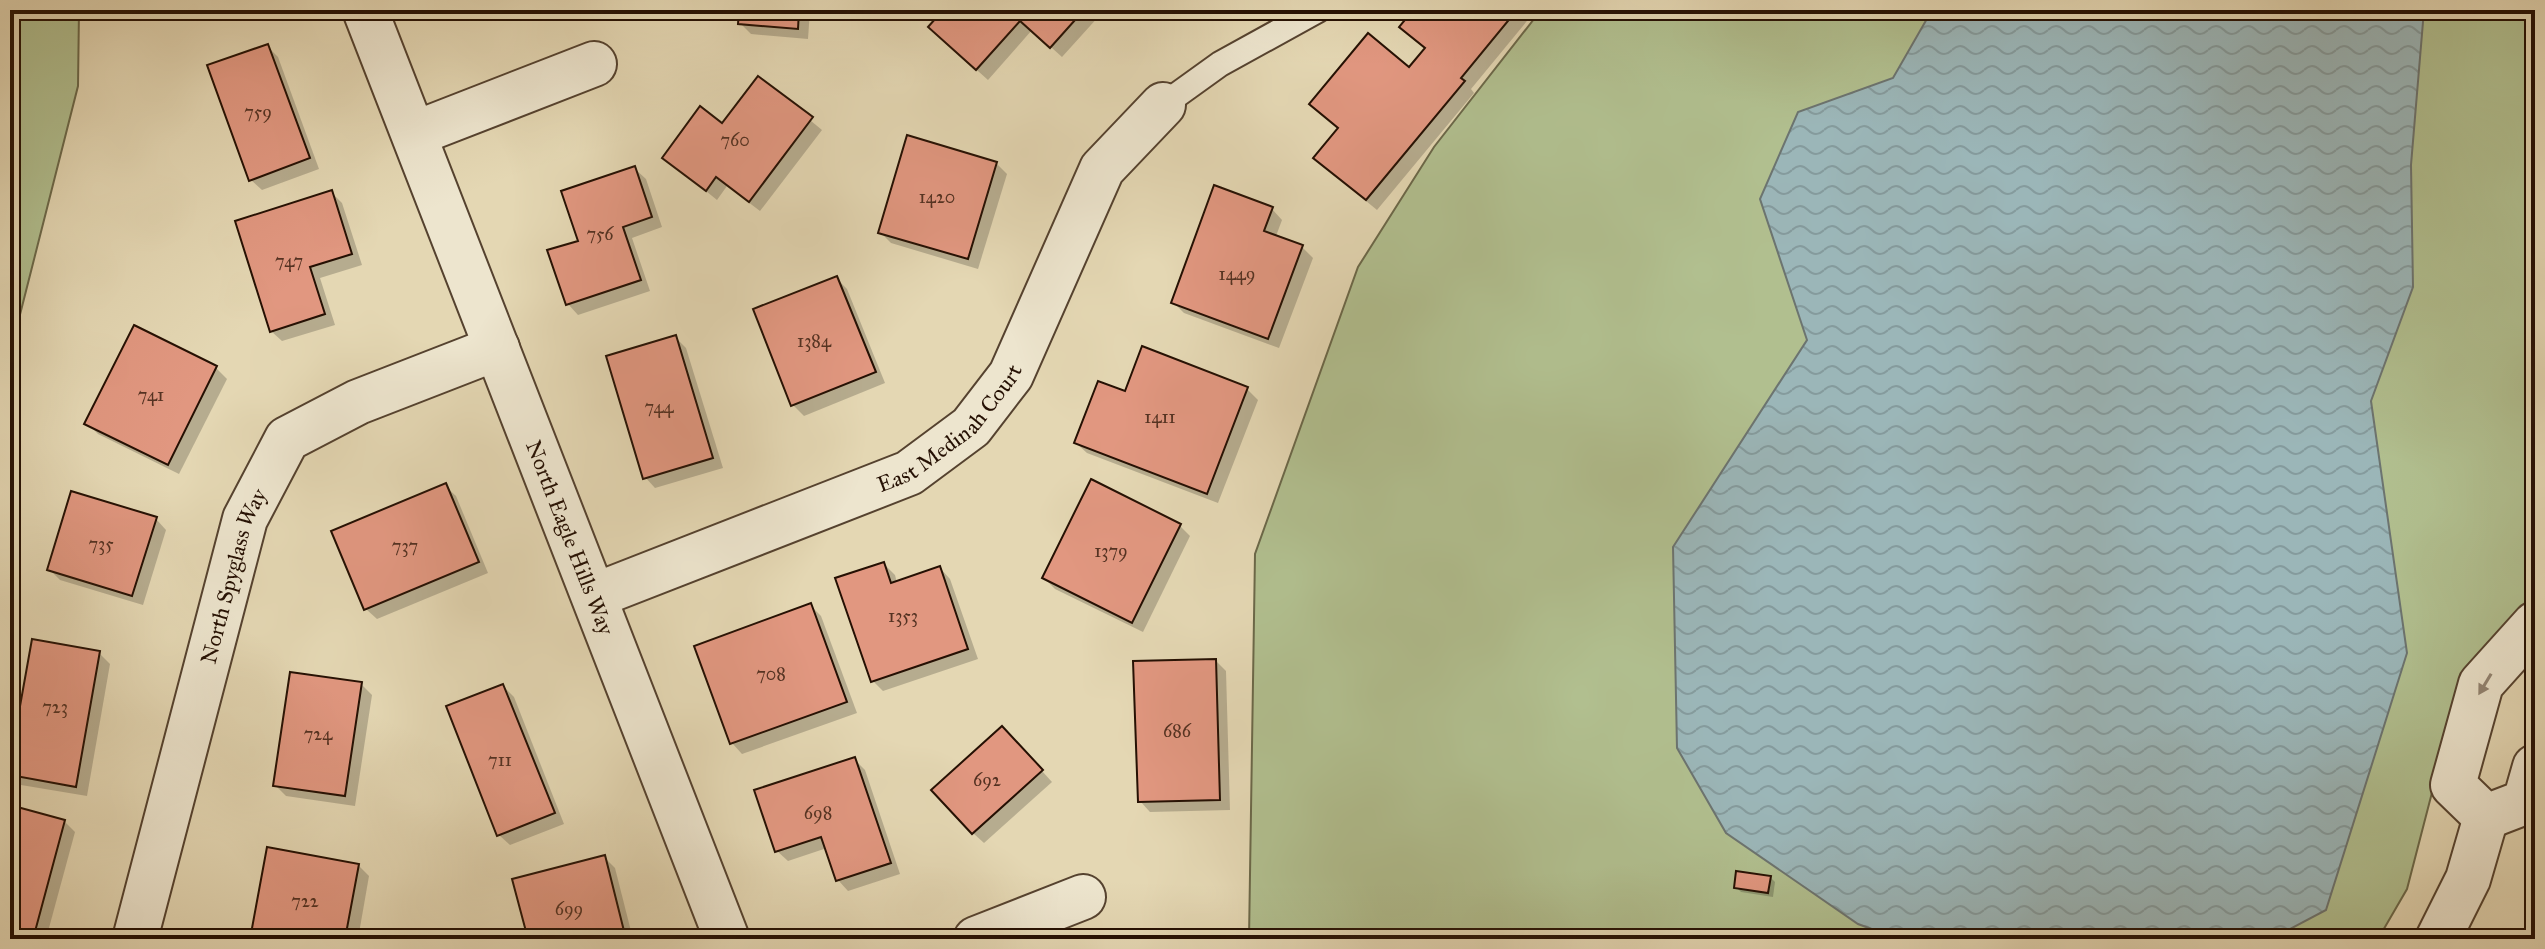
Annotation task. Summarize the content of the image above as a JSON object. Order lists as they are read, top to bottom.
{
  "streets": {
    "street": ["East Medinah Court", "North Eagle Hills Way", "North Spyglass Way"]
  },
  "crossings": [
    ["East Medinah Court", "North Eagle Hills Way"],
    ["North Eagle Hills Way", "North Spyglass Way"]
  ],
  "house_numbers": [
    "759",
    "760",
    "1420",
    "756",
    "747",
    "1449",
    "1384",
    "741",
    "744",
    "1411",
    "735",
    "737",
    "1379",
    "1353",
    "708",
    "723",
    "686",
    "724",
    "711",
    "692",
    "698",
    "722",
    "699"
  ]
}
